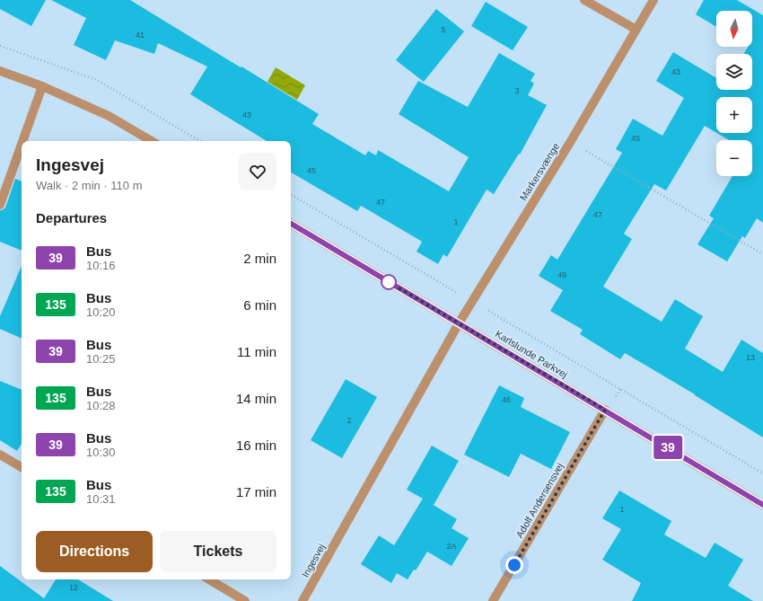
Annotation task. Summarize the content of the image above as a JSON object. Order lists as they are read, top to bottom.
{
  "streets": {
    "street": [
      "Markersvænge",
      "Karlslunde Parkvej",
      "Adolf Andersensvej",
      "Ingesvej"
    ]
  },
  "crossings": [
    ["Markersvænge", "Karlslunde Parkvej"],
    ["Markersvænge", "Ingesvej"],
    ["Karlslunde Parkvej", "Adolf Andersensvej"],
    ["Karlslunde Parkvej", "Ingesvej"]
  ],
  "lines": ["bus line 39"],
  "house_numbers": [
    "5",
    "41",
    "43",
    "3",
    "43",
    "45",
    "45",
    "47",
    "47",
    "1",
    "49",
    "13",
    "46",
    "2",
    "1",
    "2A",
    "12"
  ],
  "north": "bottom",
  "page": {
    "on_map": "39",
    "map_buttons": ["+", "−"],
    "heading": [
      ["Ingesvej", "Walk · 2 min · 110 m"],
      "Departures"
    ],
    "list": [
      {
        "mark": "39",
        "name": "Bus",
        "note": "10:16",
        "value": "2 min"
      },
      {
        "mark": "135",
        "name": "Bus",
        "note": "10:20",
        "value": "6 min"
      },
      {
        "mark": "39",
        "name": "Bus",
        "note": "10:25",
        "value": "11 min"
      },
      {
        "mark": "135",
        "name": "Bus",
        "note": "10:28",
        "value": "14 min"
      },
      {
        "mark": "39",
        "name": "Bus",
        "note": "10:30",
        "value": "16 min"
      },
      {
        "mark": "135",
        "name": "Bus",
        "note": "10:31",
        "value": "17 min"
      }
    ],
    "buttons": ["Directions", "Tickets"]
  }
}
